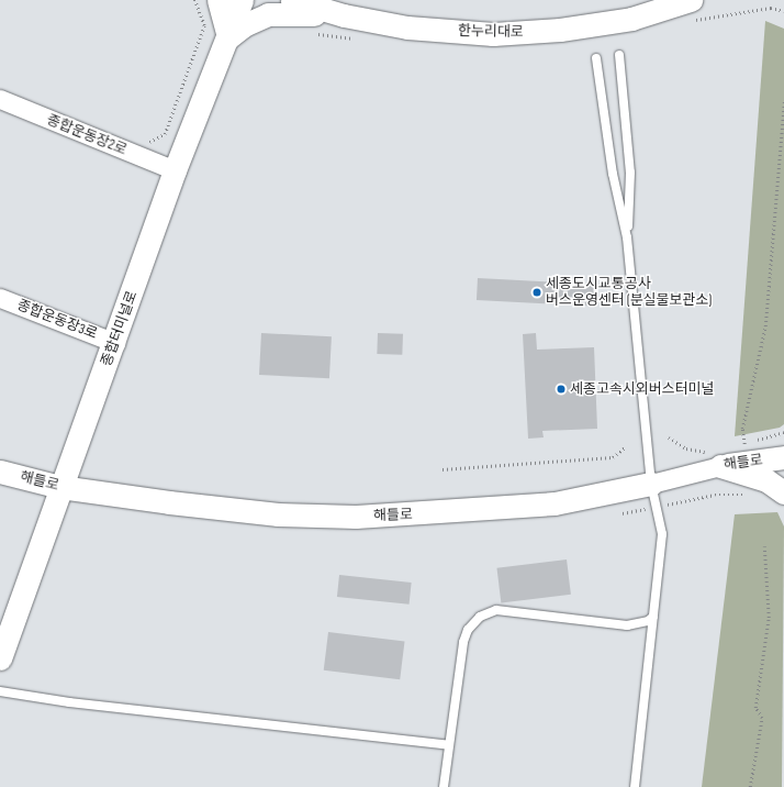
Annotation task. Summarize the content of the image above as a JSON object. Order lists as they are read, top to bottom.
{
  "streets": {
    "street": [
      "한누리대로",
      "종합운동장2로",
      "종합운동장3로",
      "종합터미널로",
      "해들로"
    ]
  },
  "crossings": [
    ["종합운동장2로", "종합터미널로"],
    ["종합운동장3로", "종합터미널로"],
    ["종합터미널로", "해들로"]
  ],
  "places": ["세종도시교통공사 버스운영센터 (분실물보관소)", "세종고속시외버스터미널"]
}
